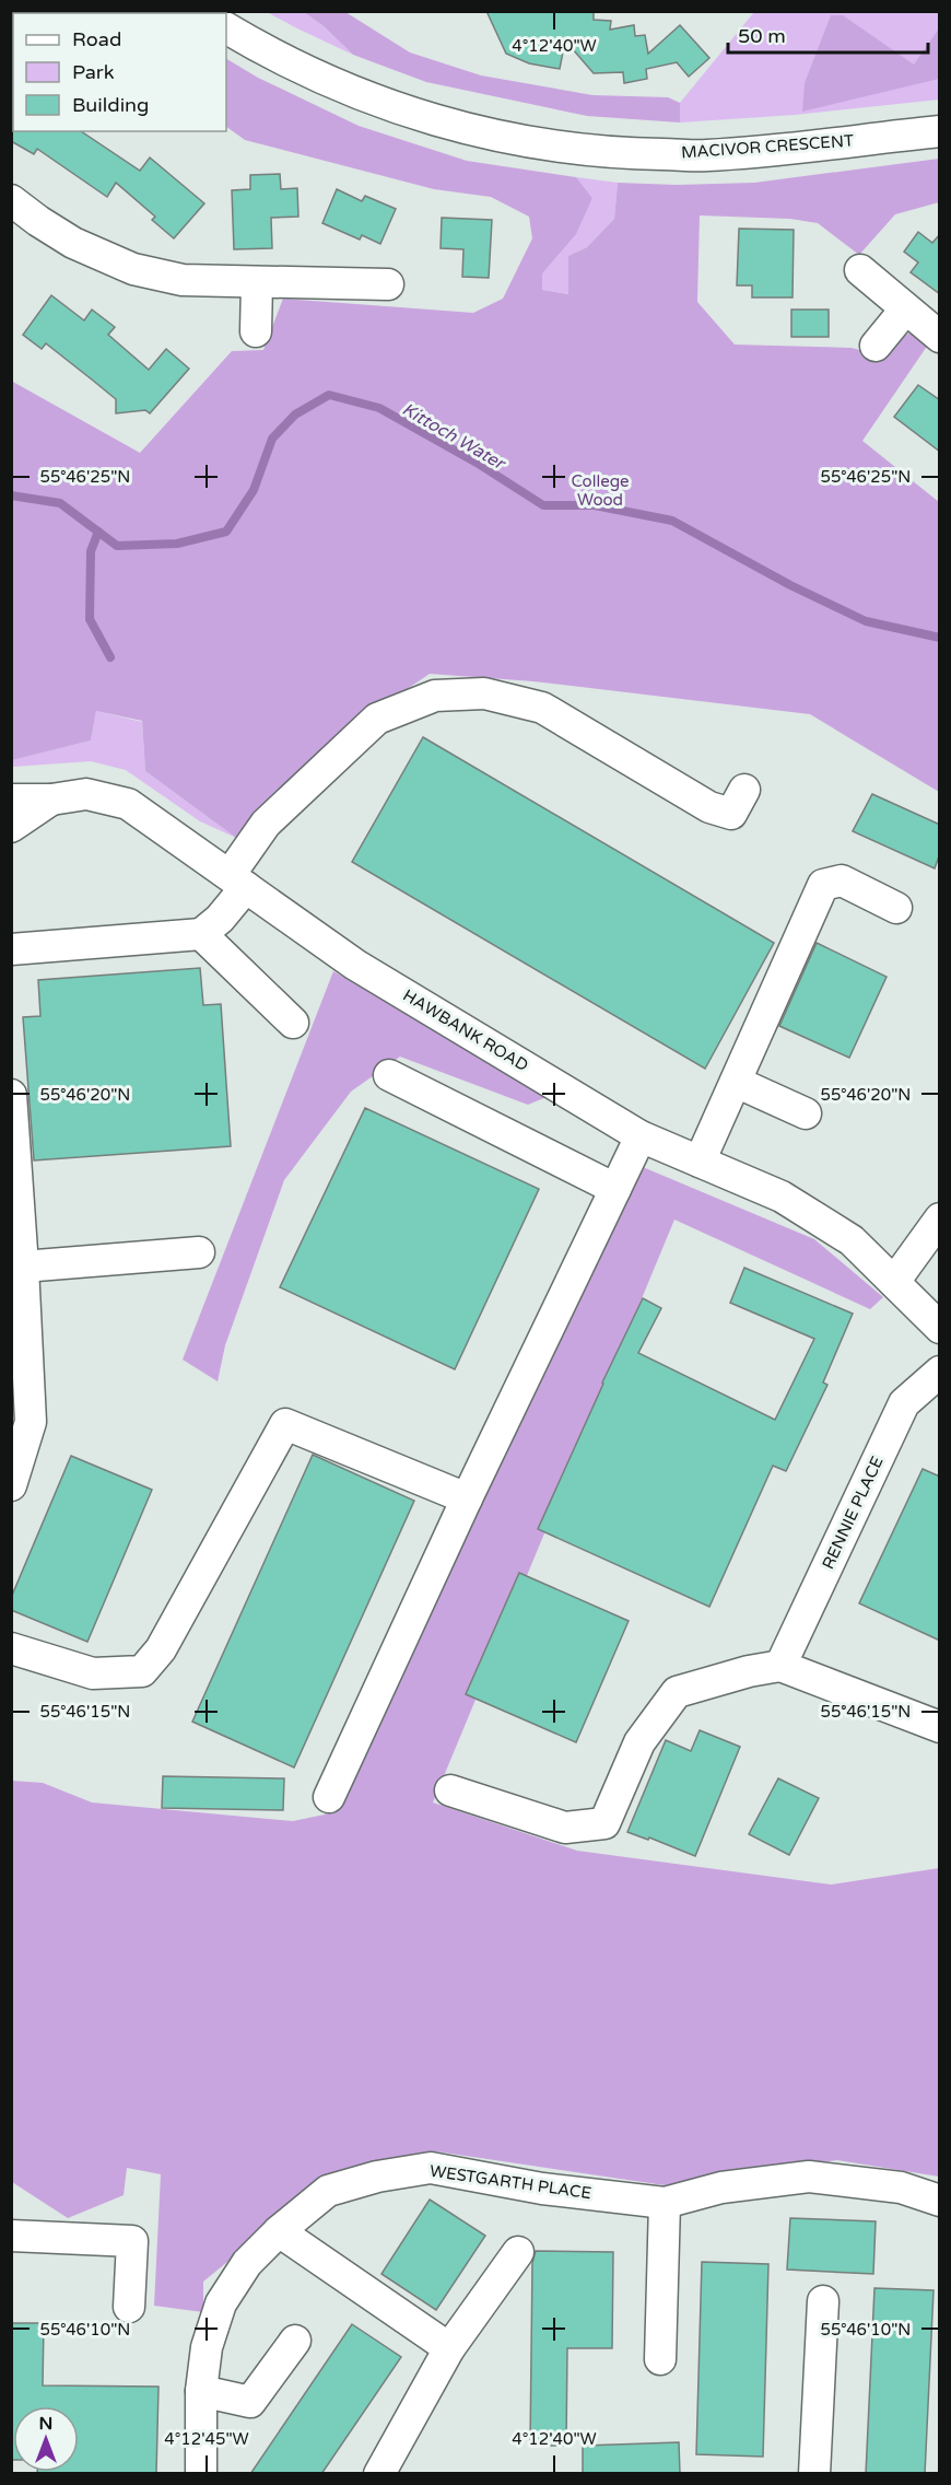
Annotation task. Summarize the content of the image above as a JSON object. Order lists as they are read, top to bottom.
{
  "streets": {
    "street": [
      "MACIVOR CRESCENT",
      "HAWBANK ROAD",
      "RENNIE PLACE",
      "WESTGARTH PLACE"
    ]
  },
  "water": ["Kittoch Water"],
  "parks": ["College Wood"],
  "legend": ["Road", "Park", "Building"],
  "scale_bar": "50 m",
  "north": "top",
  "coordinates": [
    "4°12'40\"W",
    "55°46'25\"N",
    "55°46'20\"N",
    "55°46'15\"N",
    "55°46'10\"N",
    "4°12'45\"W"
  ]
}
